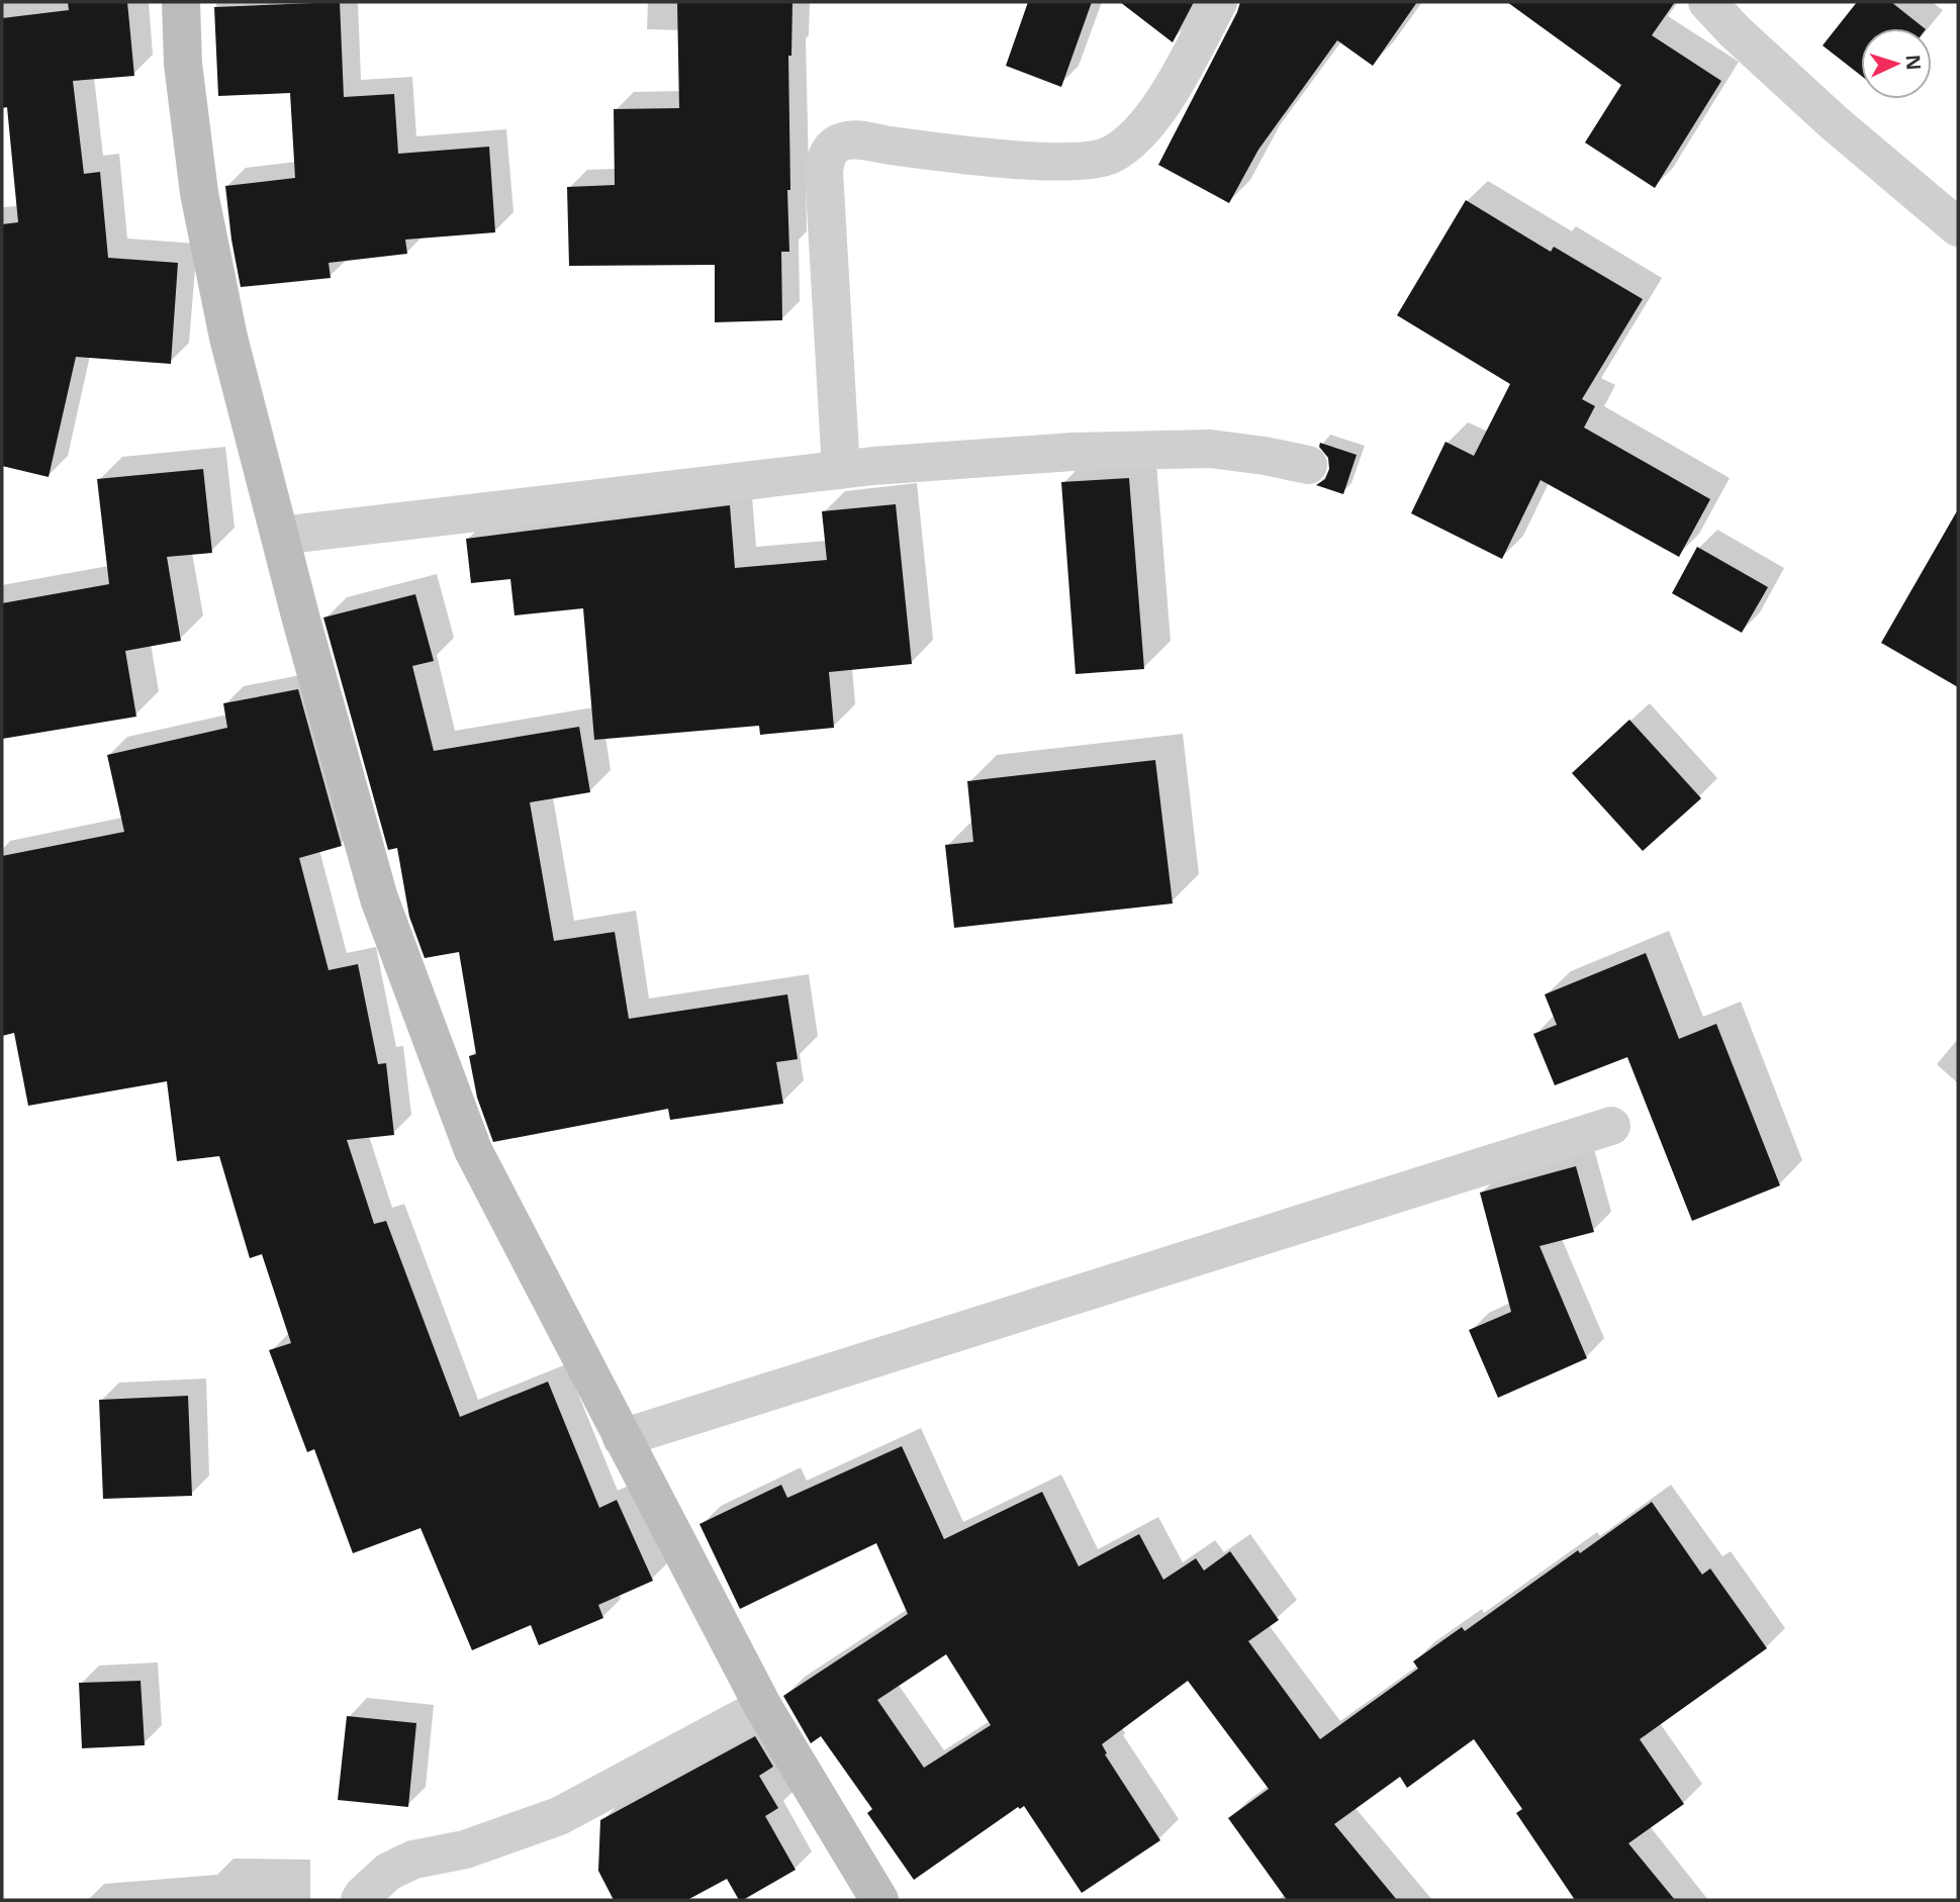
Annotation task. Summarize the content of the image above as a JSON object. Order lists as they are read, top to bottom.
{
  "north": "right"
}
